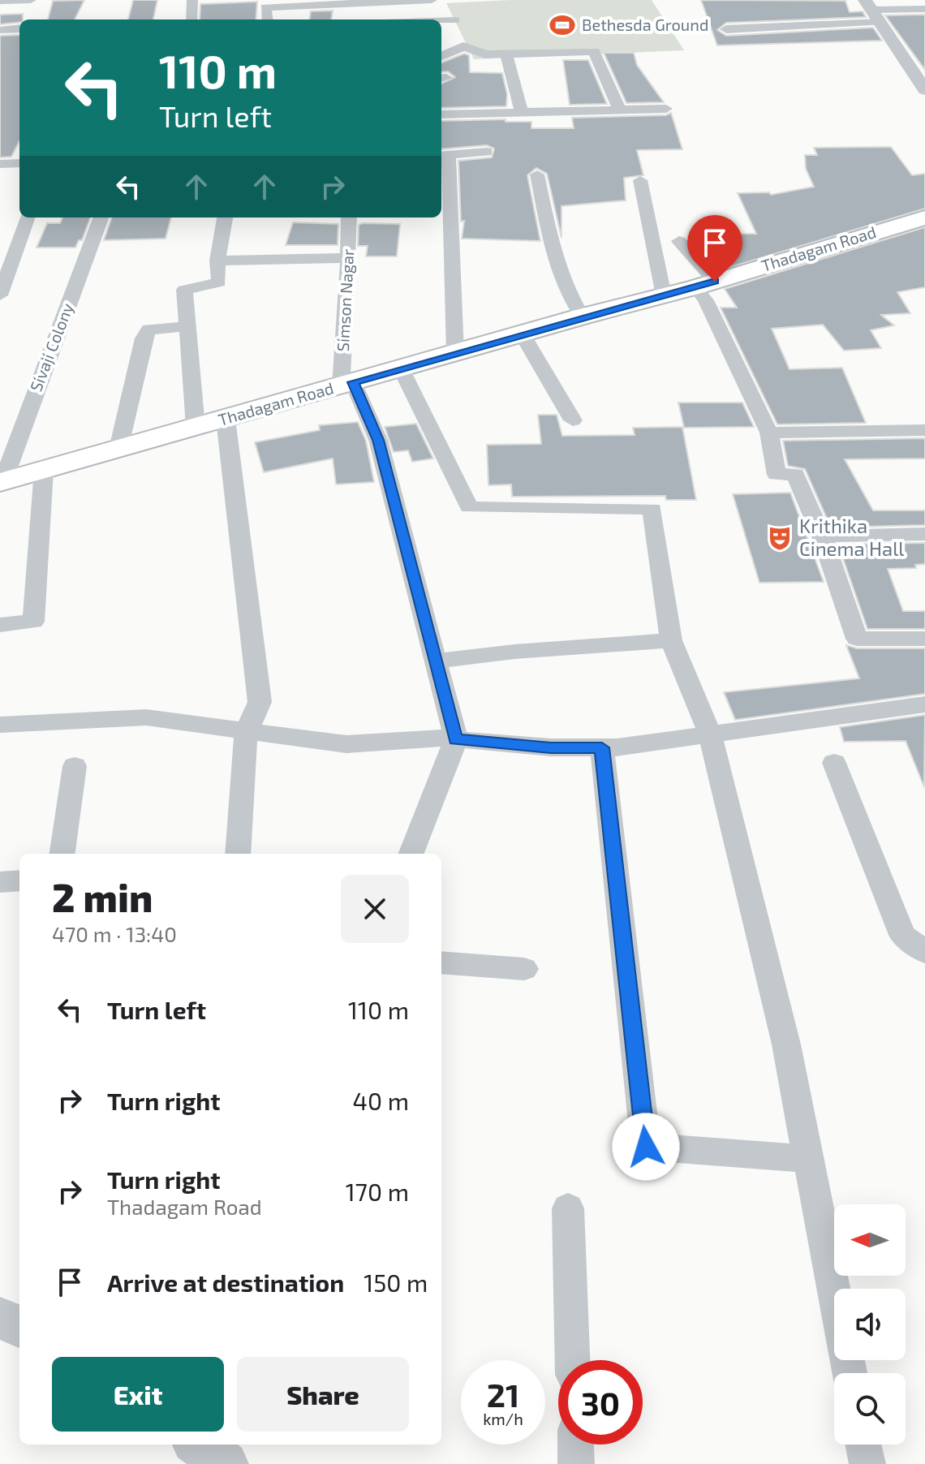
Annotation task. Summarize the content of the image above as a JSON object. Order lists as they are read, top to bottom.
{
  "streets": {
    "main road": ["Thadagam Road"],
    "street": ["Simson Nagar", "Sivaji Colony"]
  },
  "crossings": [
    ["Thadagam Road", "Simson Nagar"],
    ["Thadagam Road", "Sivaji Colony"]
  ],
  "places": {
    "sports": ["Bethesda Ground"],
    "theatre": ["Krithika Cinema Hall"]
  },
  "north": "left",
  "page": {
    "turn": ["110 m", "Turn left"],
    "heading": ["2 min", "470 m · 13:40"],
    "list": [
      {
        "name": "Turn left",
        "value": "110 m"
      },
      {
        "name": "Turn right",
        "value": "40 m"
      },
      {
        "name": "Turn right",
        "note": "Thadagam Road",
        "value": "170 m"
      },
      {
        "name": "Arrive at destination",
        "value": "150 m"
      }
    ],
    "buttons": ["Exit", "Share"],
    "speed": "21 km/h",
    "limit": "30"
  }
}
